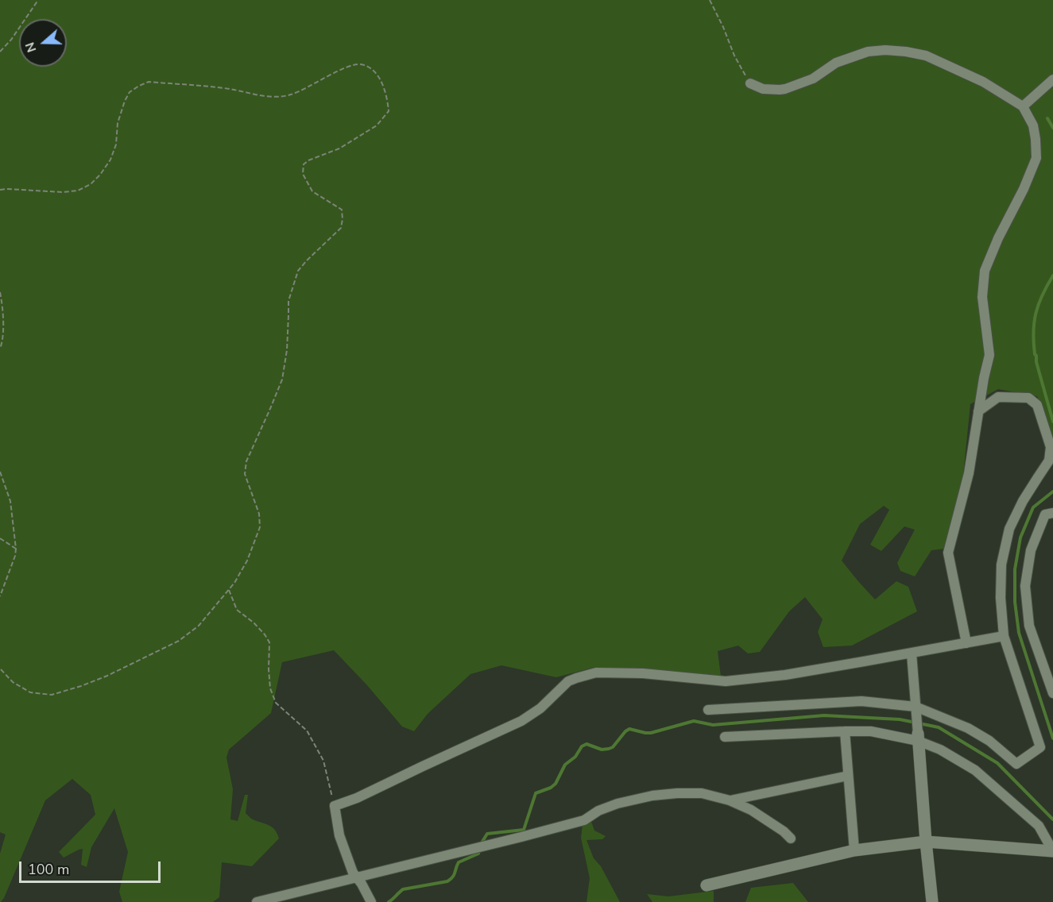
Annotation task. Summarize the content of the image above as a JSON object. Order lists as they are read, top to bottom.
{
  "scale_bar": "100 m",
  "north": "left"
}
